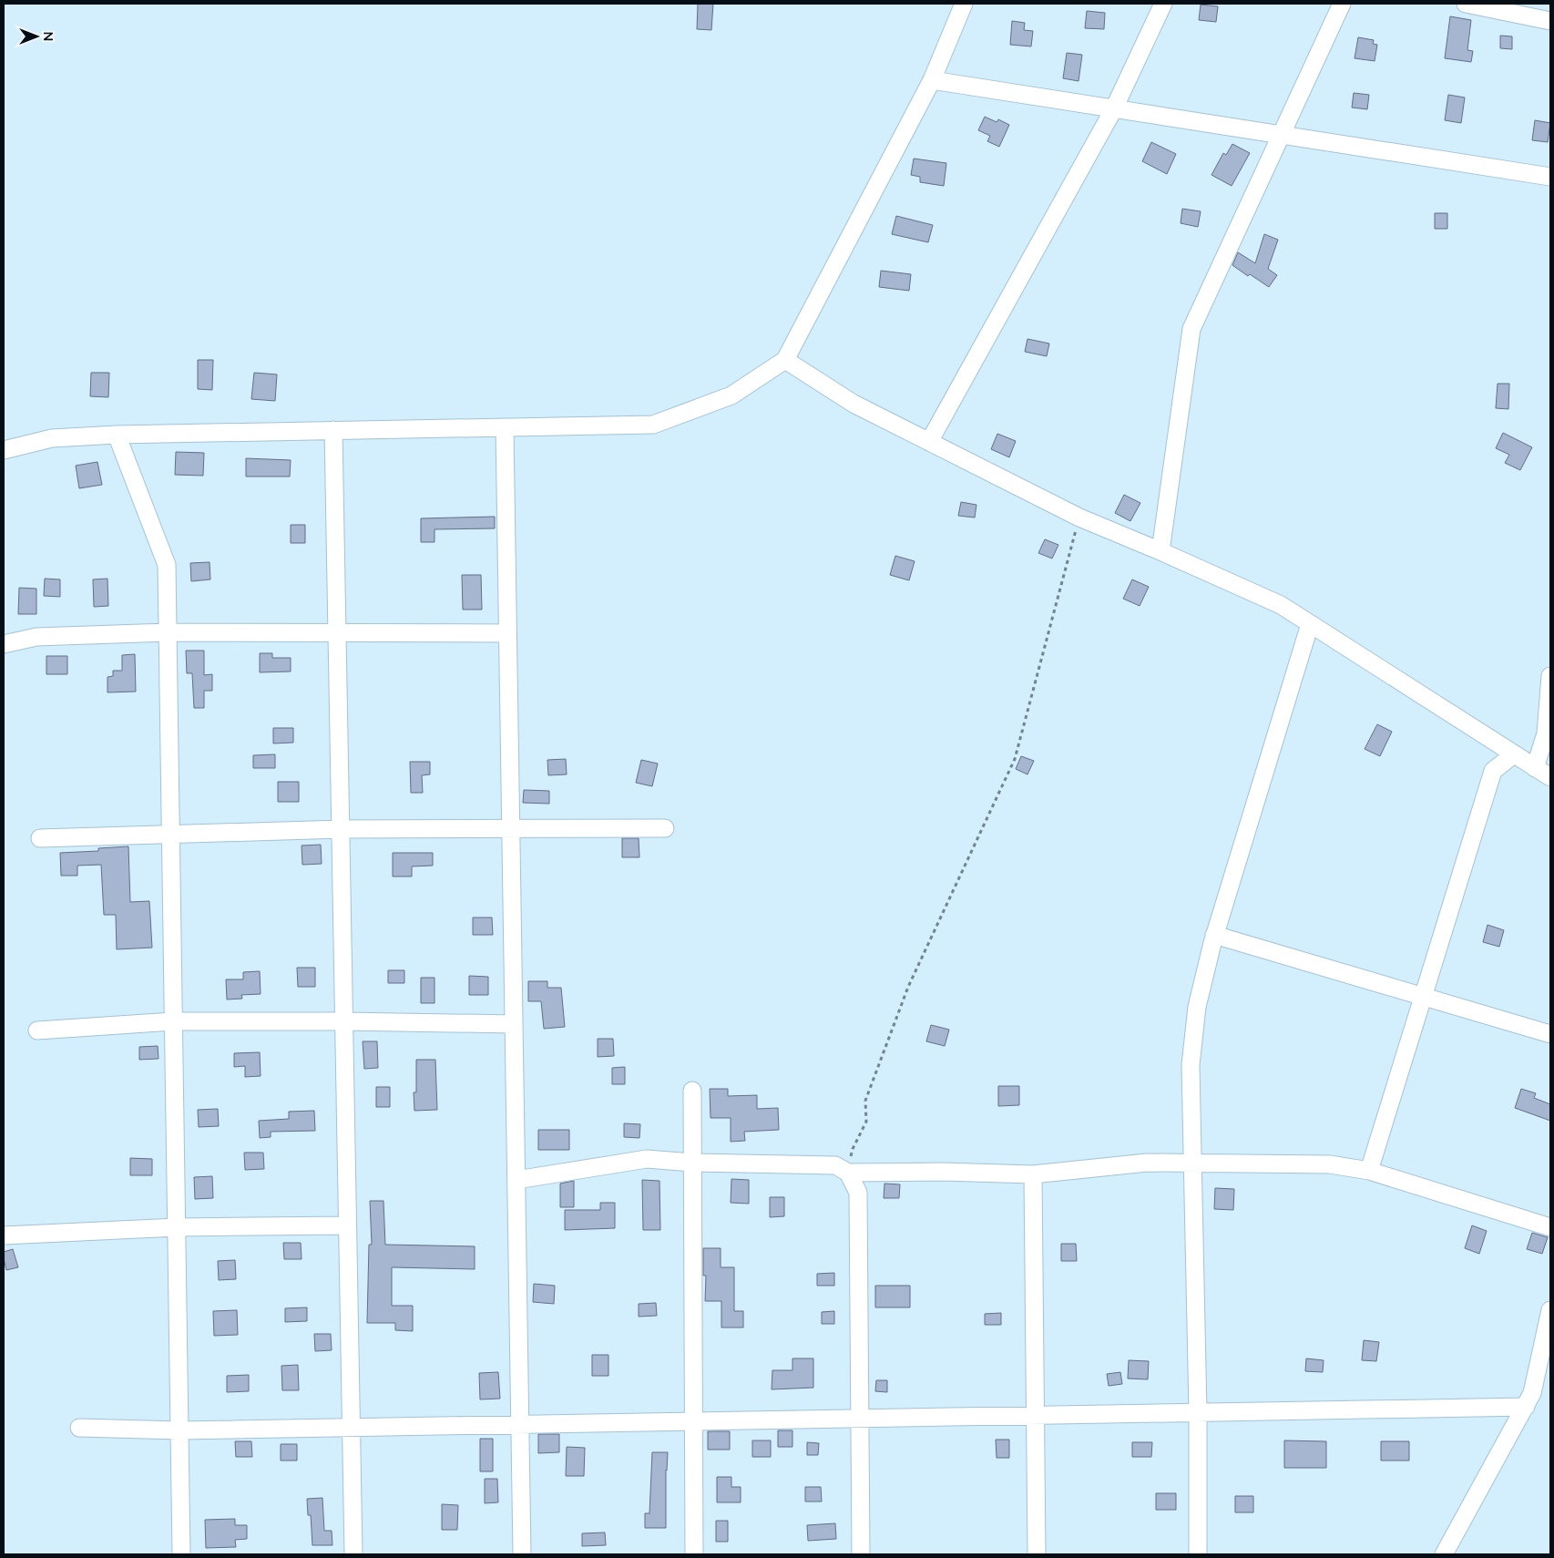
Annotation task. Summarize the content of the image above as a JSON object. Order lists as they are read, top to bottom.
{
  "north": "right"
}
